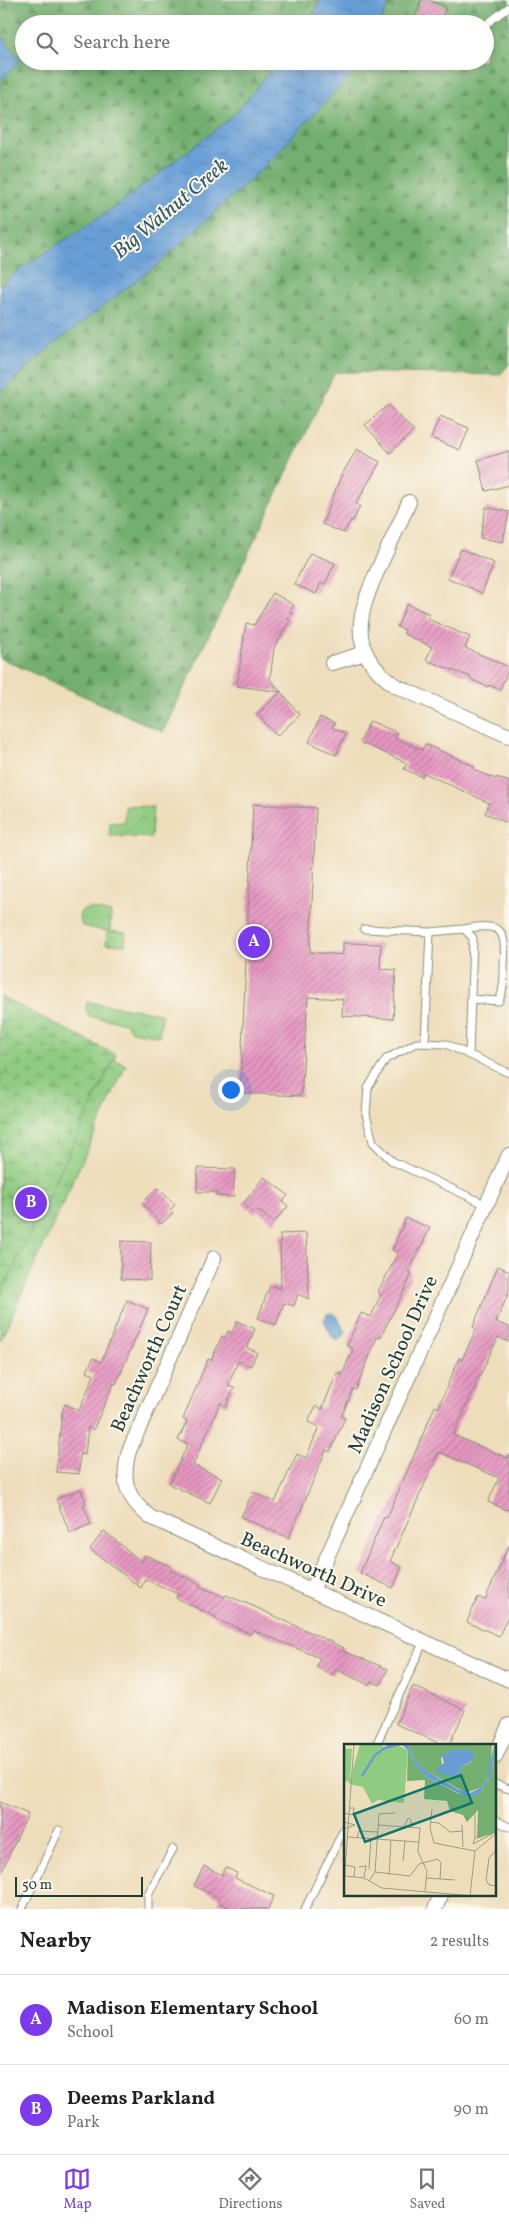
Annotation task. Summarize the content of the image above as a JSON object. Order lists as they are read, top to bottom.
{
  "streets": {
    "street": ["Beachworth Court", "Madison School Drive", "Beachworth Drive"]
  },
  "crossings": [
    ["Beachworth Court", "Beachworth Drive"],
    ["Madison School Drive", "Beachworth Drive"]
  ],
  "water": ["Big Walnut Creek"],
  "scale_bar": "50 m",
  "page": {
    "search": "Search here",
    "pins": ["A", "B"],
    "scale": "50 m",
    "heading": ["Nearby", "2 results"],
    "list": [
      {
        "mark": "A",
        "name": "Madison Elementary School",
        "note": "School",
        "value": "60 m"
      },
      {
        "mark": "B",
        "name": "Deems Parkland",
        "note": "Park",
        "value": "90 m"
      }
    ],
    "nav": ["Map", "Directions", "Saved"]
  }
}
